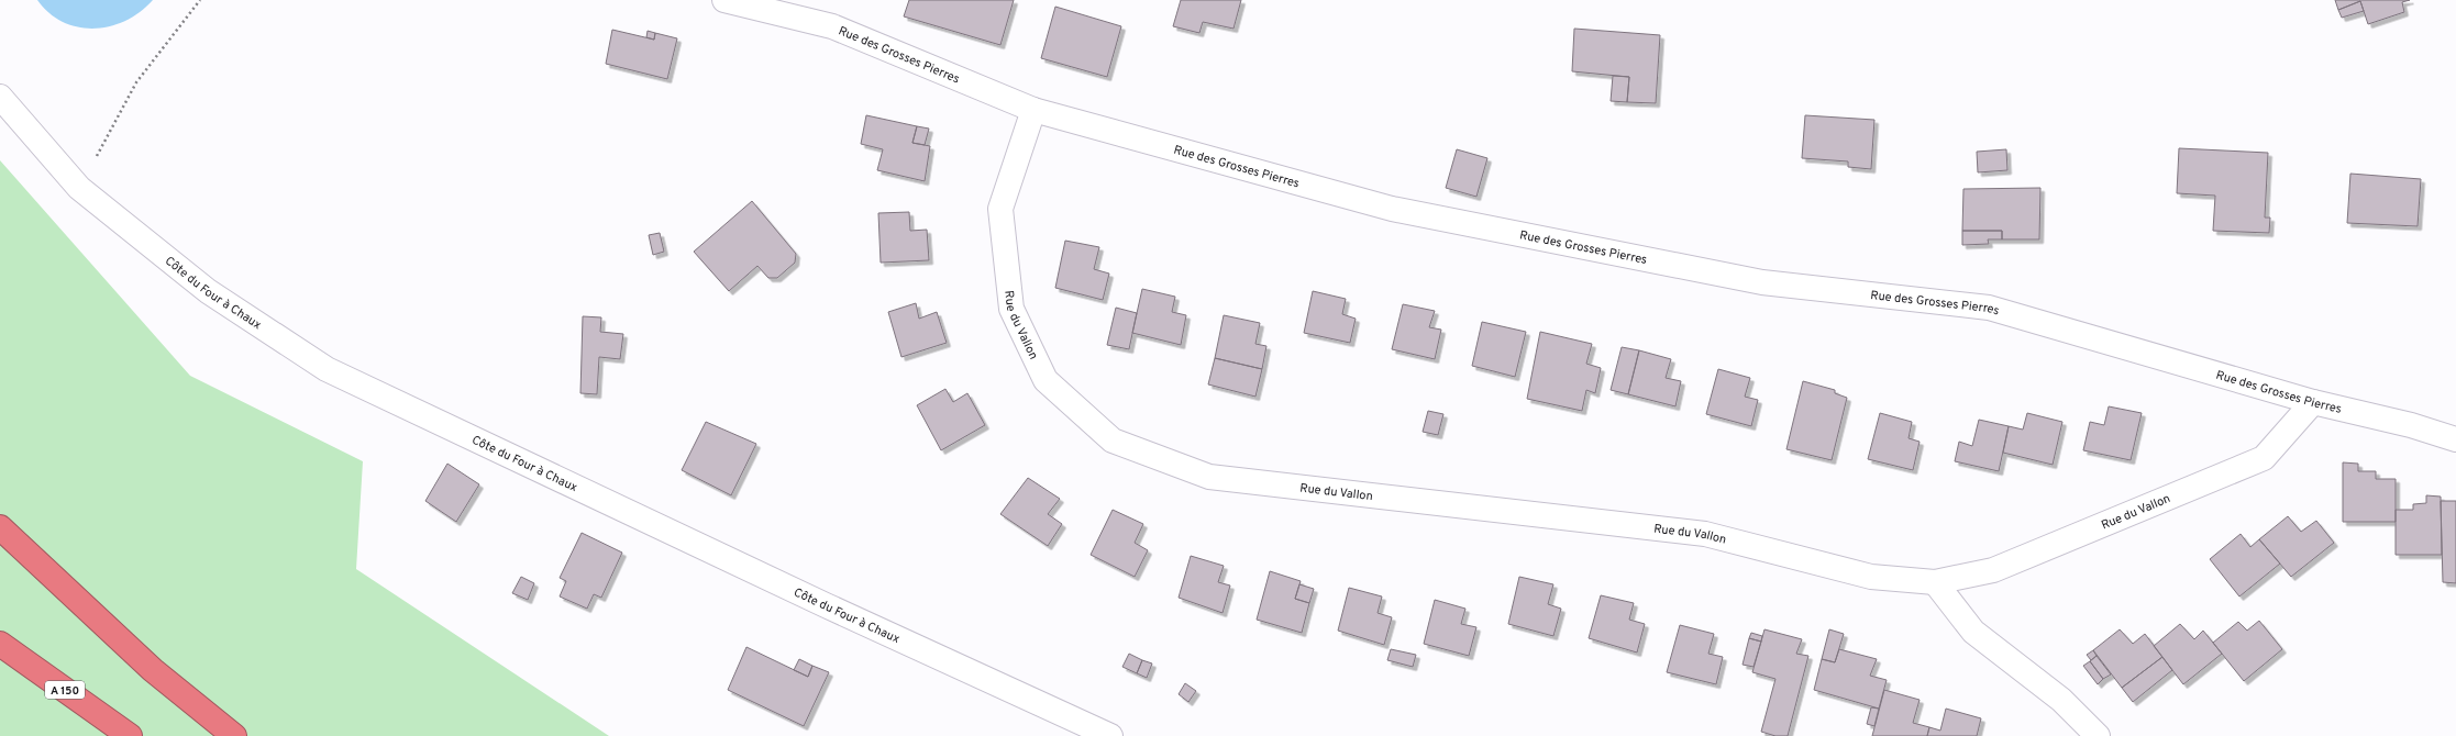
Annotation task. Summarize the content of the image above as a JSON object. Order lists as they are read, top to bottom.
{
  "streets": {
    "highway": ["A 150"],
    "street": ["Rue des Grosses Pierres", "Côte du Four à Chaux", "Rue du Vallon"]
  },
  "crossings": [
    ["Rue des Grosses Pierres", "Rue du Vallon"]
  ]
}
